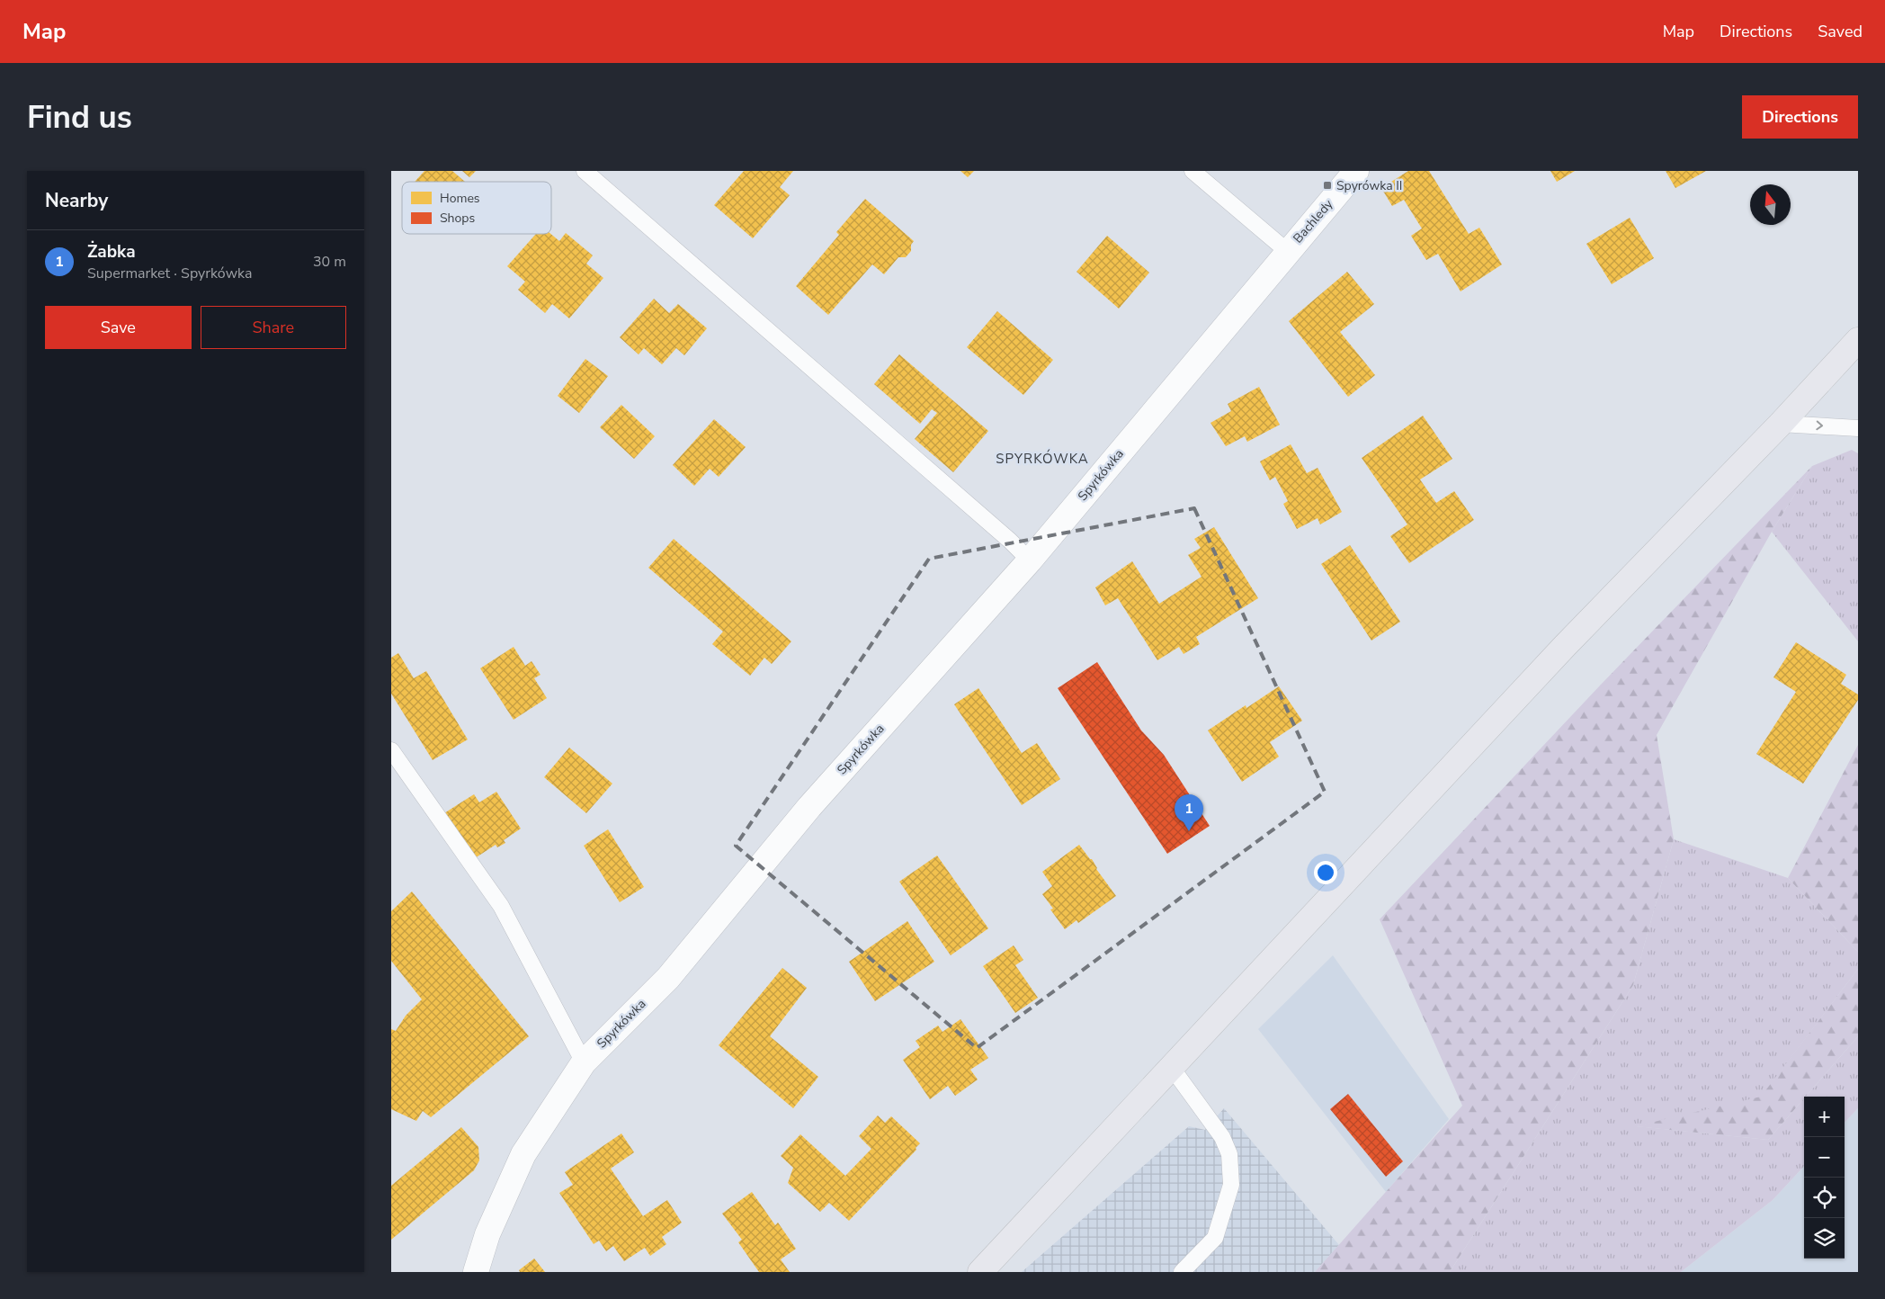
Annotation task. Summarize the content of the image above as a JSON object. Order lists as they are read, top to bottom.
{
  "streets": {
    "street": ["Bachledy", "Spyrkówka"]
  },
  "crossings": [
    ["Bachledy", "Spyrkówka"]
  ],
  "districts": ["SPYRKÓWKA"],
  "places": {
    "transit": ["Spyrówka II"]
  },
  "legend": ["Homes", "Shops"],
  "north": "top",
  "page": {
    "header": "Map",
    "nav": ["Map", "Directions", "Saved"],
    "buttons": [
      "Directions",
      ["Save", "Share"]
    ],
    "title": "Find us",
    "heading": "Nearby",
    "list": [
      {
        "mark": "1",
        "name": "Żabka",
        "note": "Supermarket · Spyrkówka",
        "value": "30 m"
      }
    ],
    "pins": "1",
    "map_buttons": ["+", "−"]
  }
}
